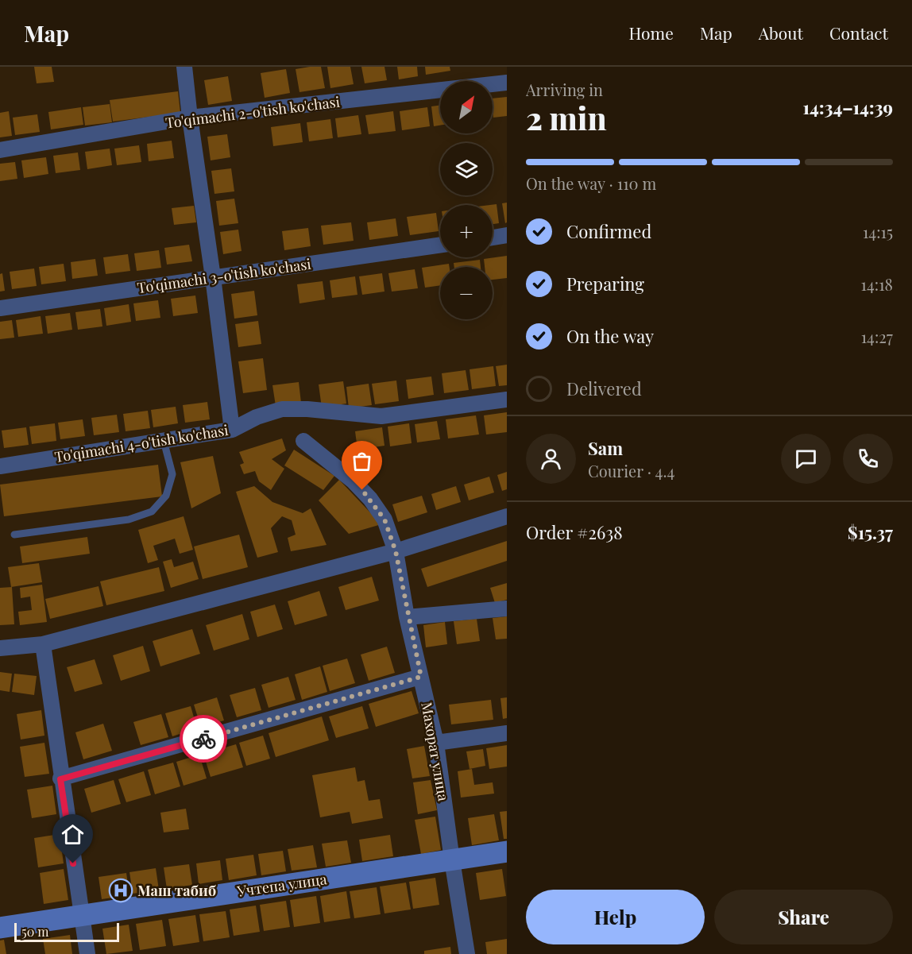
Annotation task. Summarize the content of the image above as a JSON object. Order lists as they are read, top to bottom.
{
  "streets": {
    "street": [
      "To'qimachi 2-o'tish ko'chasi",
      "To'qimachi 3-o'tish ko'chasi",
      "To'qimachi 4-o'tish ko'chasi",
      "Махорат улица",
      "Учтепа улица"
    ]
  },
  "crossings": [
    ["Махорат улица", "Учтепа улица"]
  ],
  "places": {
    "hospital": ["Маш табиб"]
  },
  "scale_bar": "50 m",
  "north": "top right",
  "page": {
    "header": "Map",
    "nav": [
      "Home",
      "Map",
      "About",
      "Contact"
    ],
    "heading": ["2 min", "Arriving in", "14:34–14:39"],
    "panel": [
      "Sam",
      "Courier · 4.4",
      "Order #2638",
      "$15.37"
    ],
    "map_buttons": ["+", "−"],
    "bar": "On the way · 110 m",
    "list": [
      ["Confirmed", "14:15"],
      ["Preparing", "14:18"],
      ["On the way", "14:27"],
      "Delivered"
    ],
    "buttons": ["Help", "Share"],
    "scale": "50 m"
  }
}
